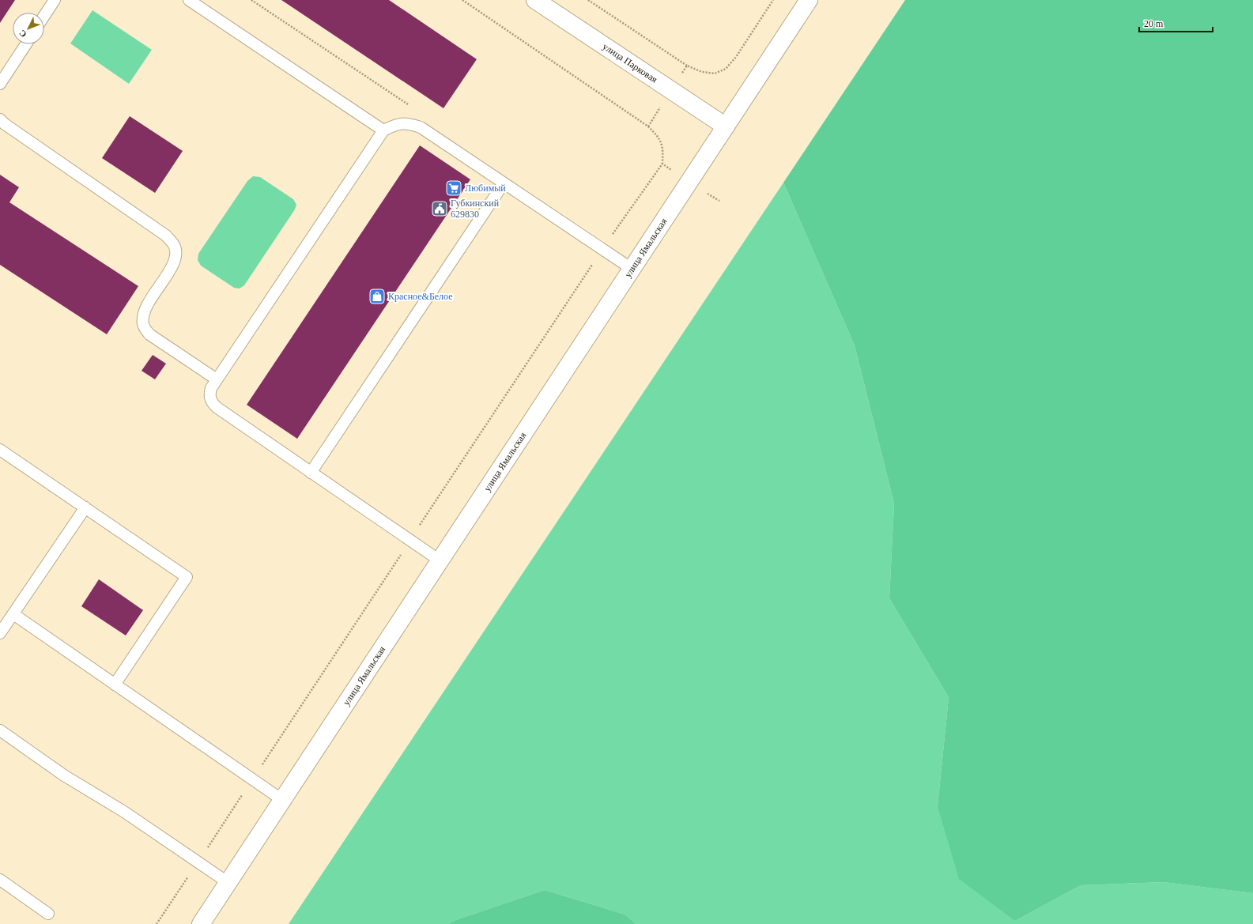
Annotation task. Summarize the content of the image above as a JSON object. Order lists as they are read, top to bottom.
{
  "streets": {
    "street": ["улица Парковая", "улица Ямальская"]
  },
  "crossings": [
    ["улица Парковая", "улица Ямальская"]
  ],
  "places": {
    "supermarket": ["Любимый"],
    "public building": ["Губкинский 629830"],
    "shop": ["Красное&Белое"]
  },
  "scale_bar": "20 m",
  "north": "bottom left"
}
